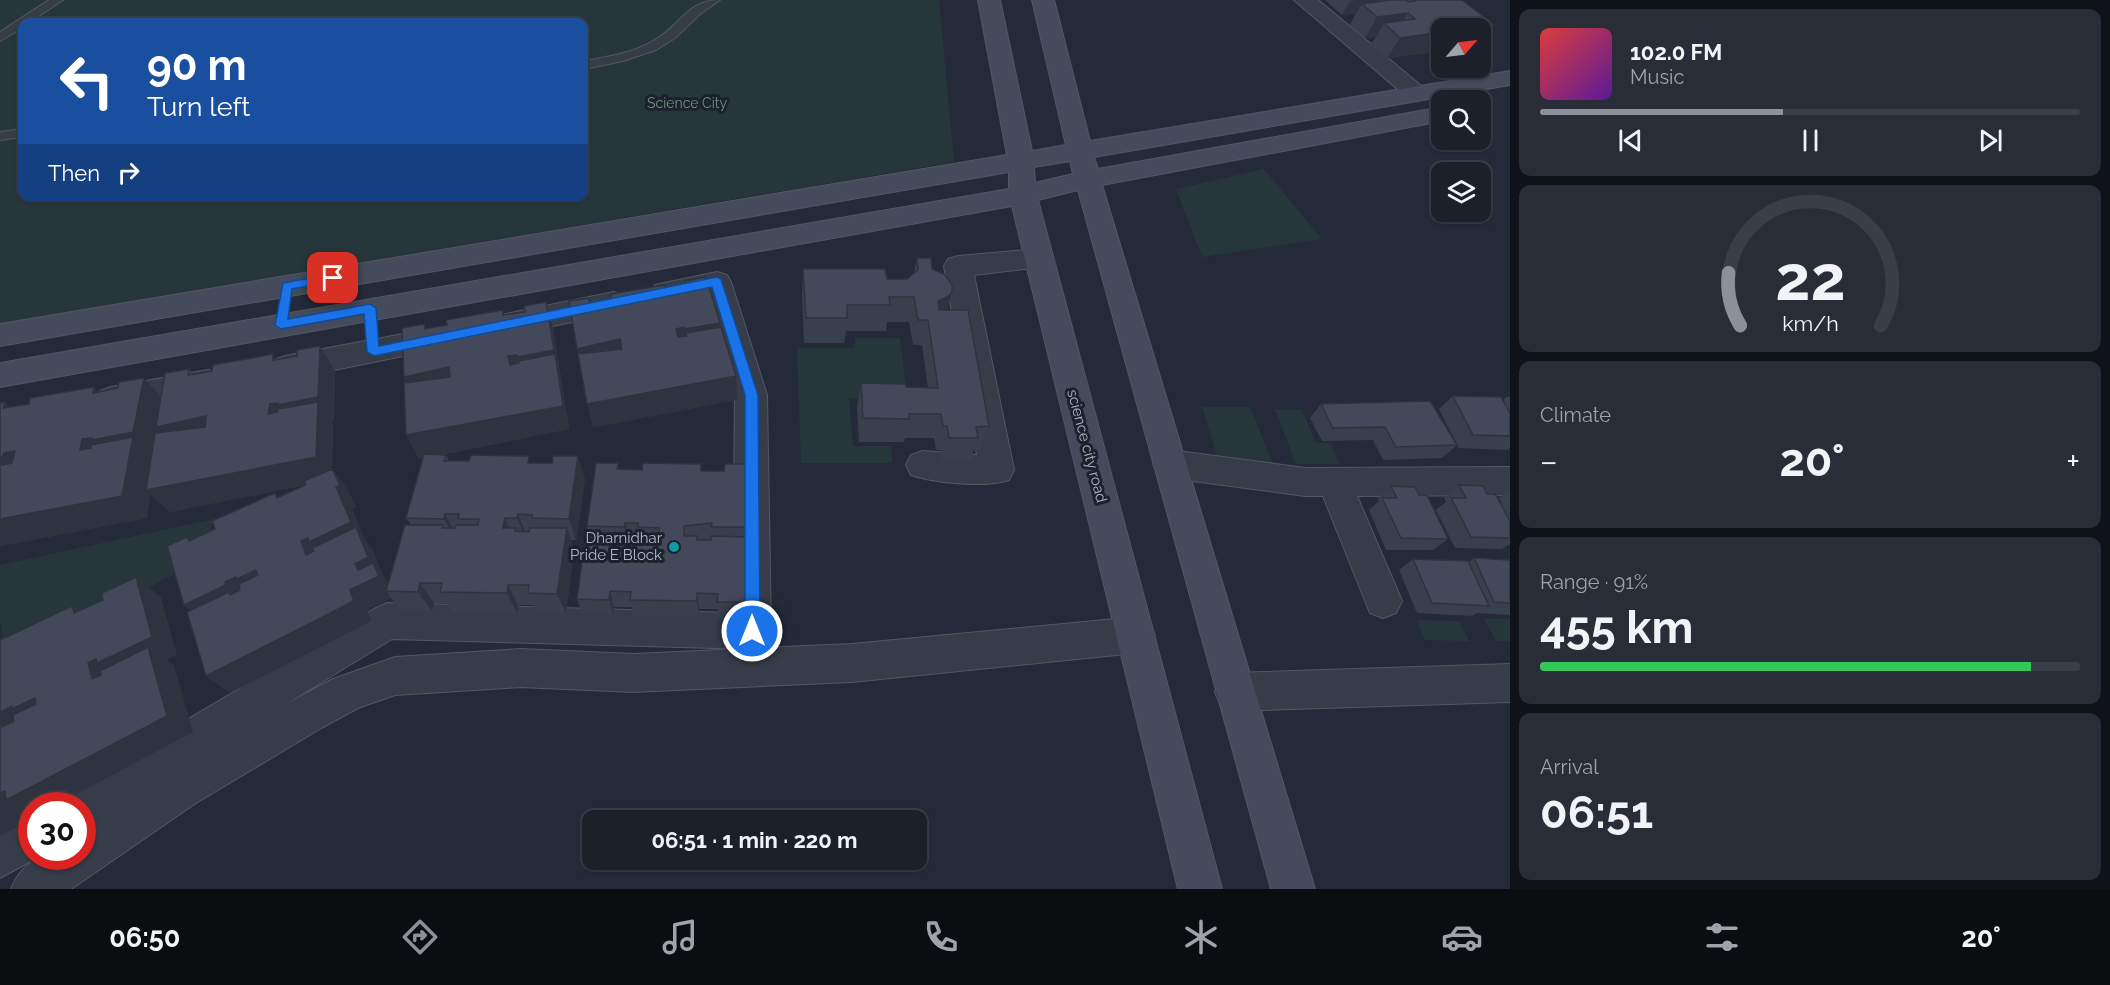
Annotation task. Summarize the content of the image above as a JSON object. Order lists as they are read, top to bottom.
{
  "streets": {
    "street": ["science city road"]
  },
  "parks": ["Science City"],
  "places": ["Dharnidhar Pride E Block"],
  "north": "top right",
  "page": {
    "turn": ["90 m", "Turn left"],
    "song": ["102.0 FM", "Music"],
    "then": "Then",
    "tile": [
      "Climate",
      ["Range · 91%", "455 km"],
      ["Arrival", "06:51"]
    ],
    "heat": ["−", "20°", "+"],
    "limit": "30",
    "trip": "06:51 · 1 min · 220 m",
    "tabs": ["06:50", "20°"],
    "gauge": ["22", "km/h"]
  }
}
